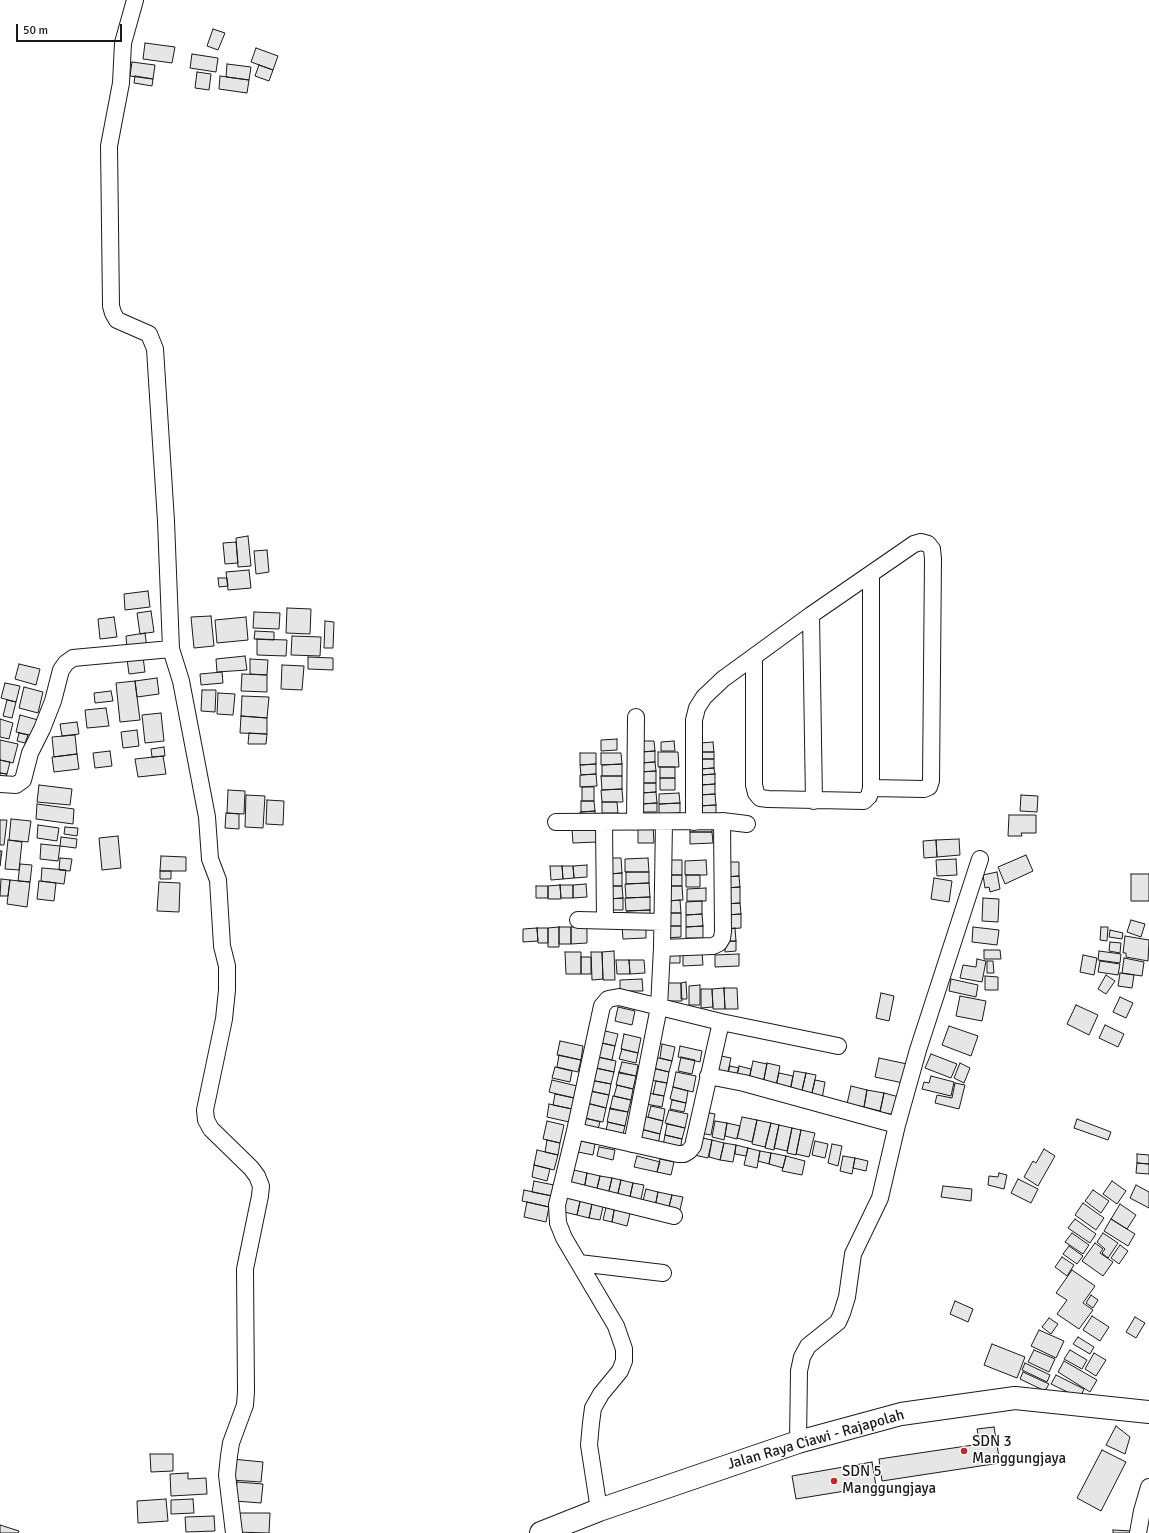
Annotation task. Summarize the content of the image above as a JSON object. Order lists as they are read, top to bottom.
{
  "streets": {
    "highway": ["Jalan Raya Ciawi - Rajapolah"]
  },
  "places": ["SDN 3 Manggungjaya", "SDN 5 Manggungjaya"],
  "scale_bar": "50 m"
}
